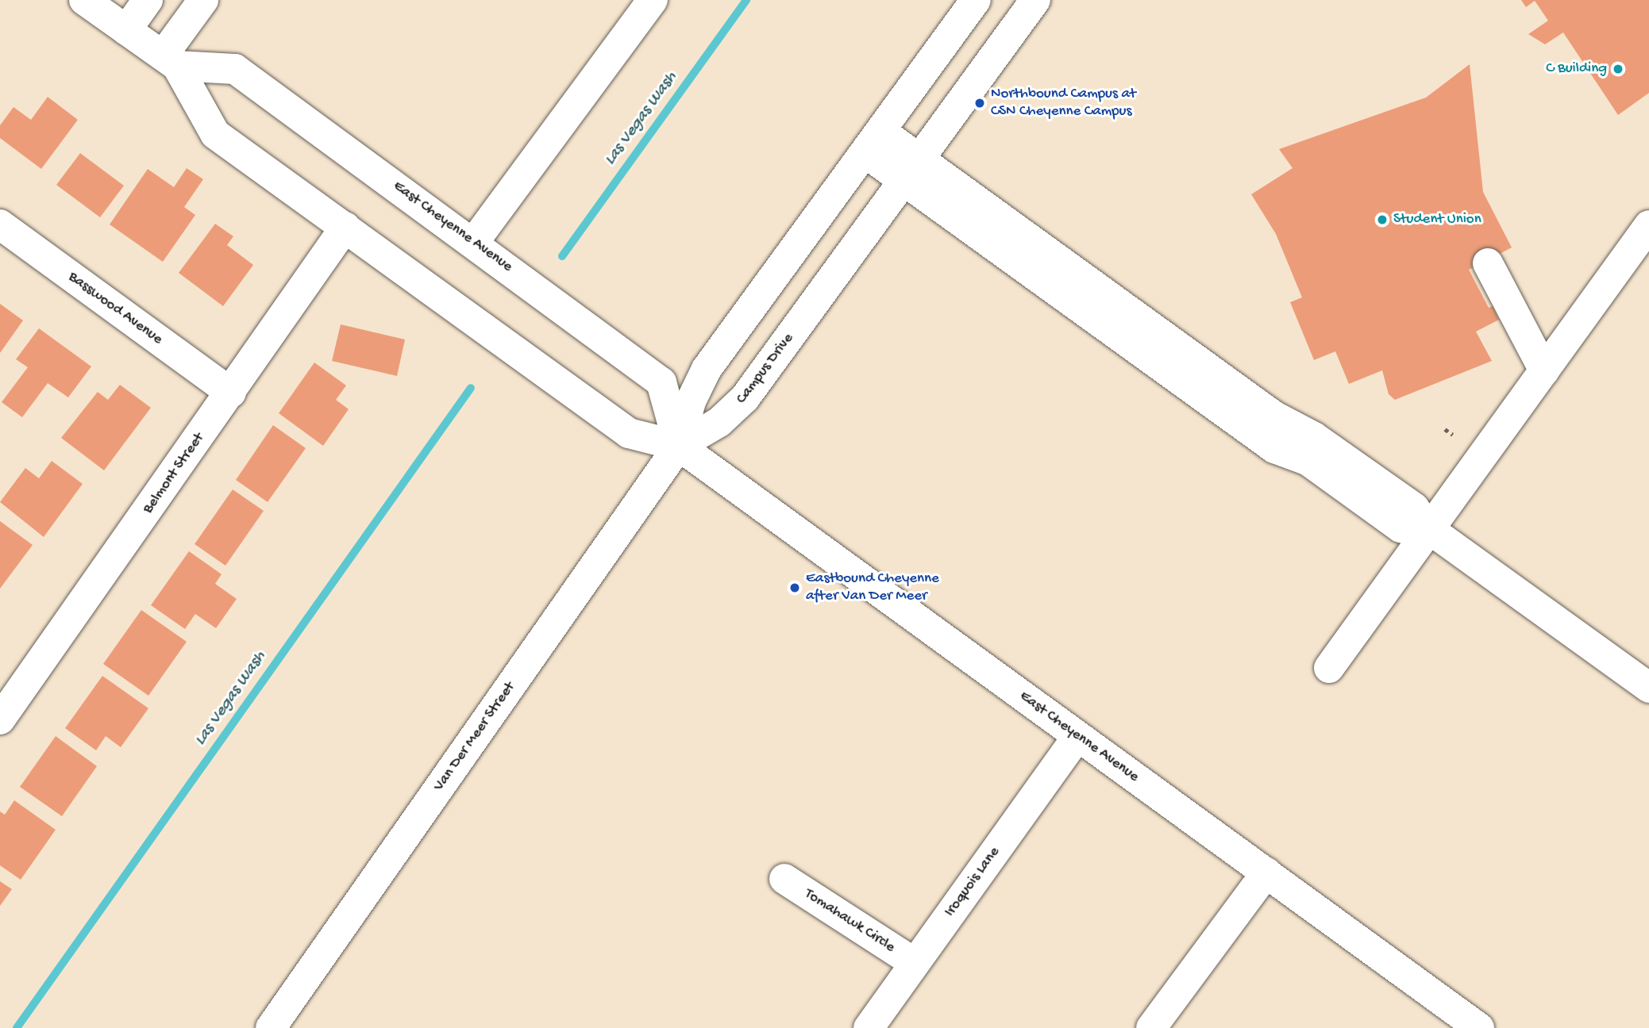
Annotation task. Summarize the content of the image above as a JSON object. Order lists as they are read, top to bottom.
{
  "streets": {
    "street": [
      "East Cheyenne Avenue",
      "Basswood Avenue",
      "Campus Drive",
      "Belmont Street",
      "Van Der Meer Street",
      "Iroquois Lane",
      "Tomahawk Circle"
    ]
  },
  "crossings": [
    ["East Cheyenne Avenue", "Campus Drive"],
    ["East Cheyenne Avenue", "Belmont Street"],
    ["East Cheyenne Avenue", "Van Der Meer Street"],
    ["East Cheyenne Avenue", "Iroquois Lane"],
    ["Basswood Avenue", "Belmont Street"],
    ["Campus Drive", "Van Der Meer Street"],
    ["Iroquois Lane", "Tomahawk Circle"]
  ],
  "water": ["Las Vegas Wash"],
  "places": [
    "C Building",
    "Northbound Campus at CSN Cheyenne Campus",
    "Student Union",
    "Eastbound Cheyenne after Van Der Meer"
  ]
}
